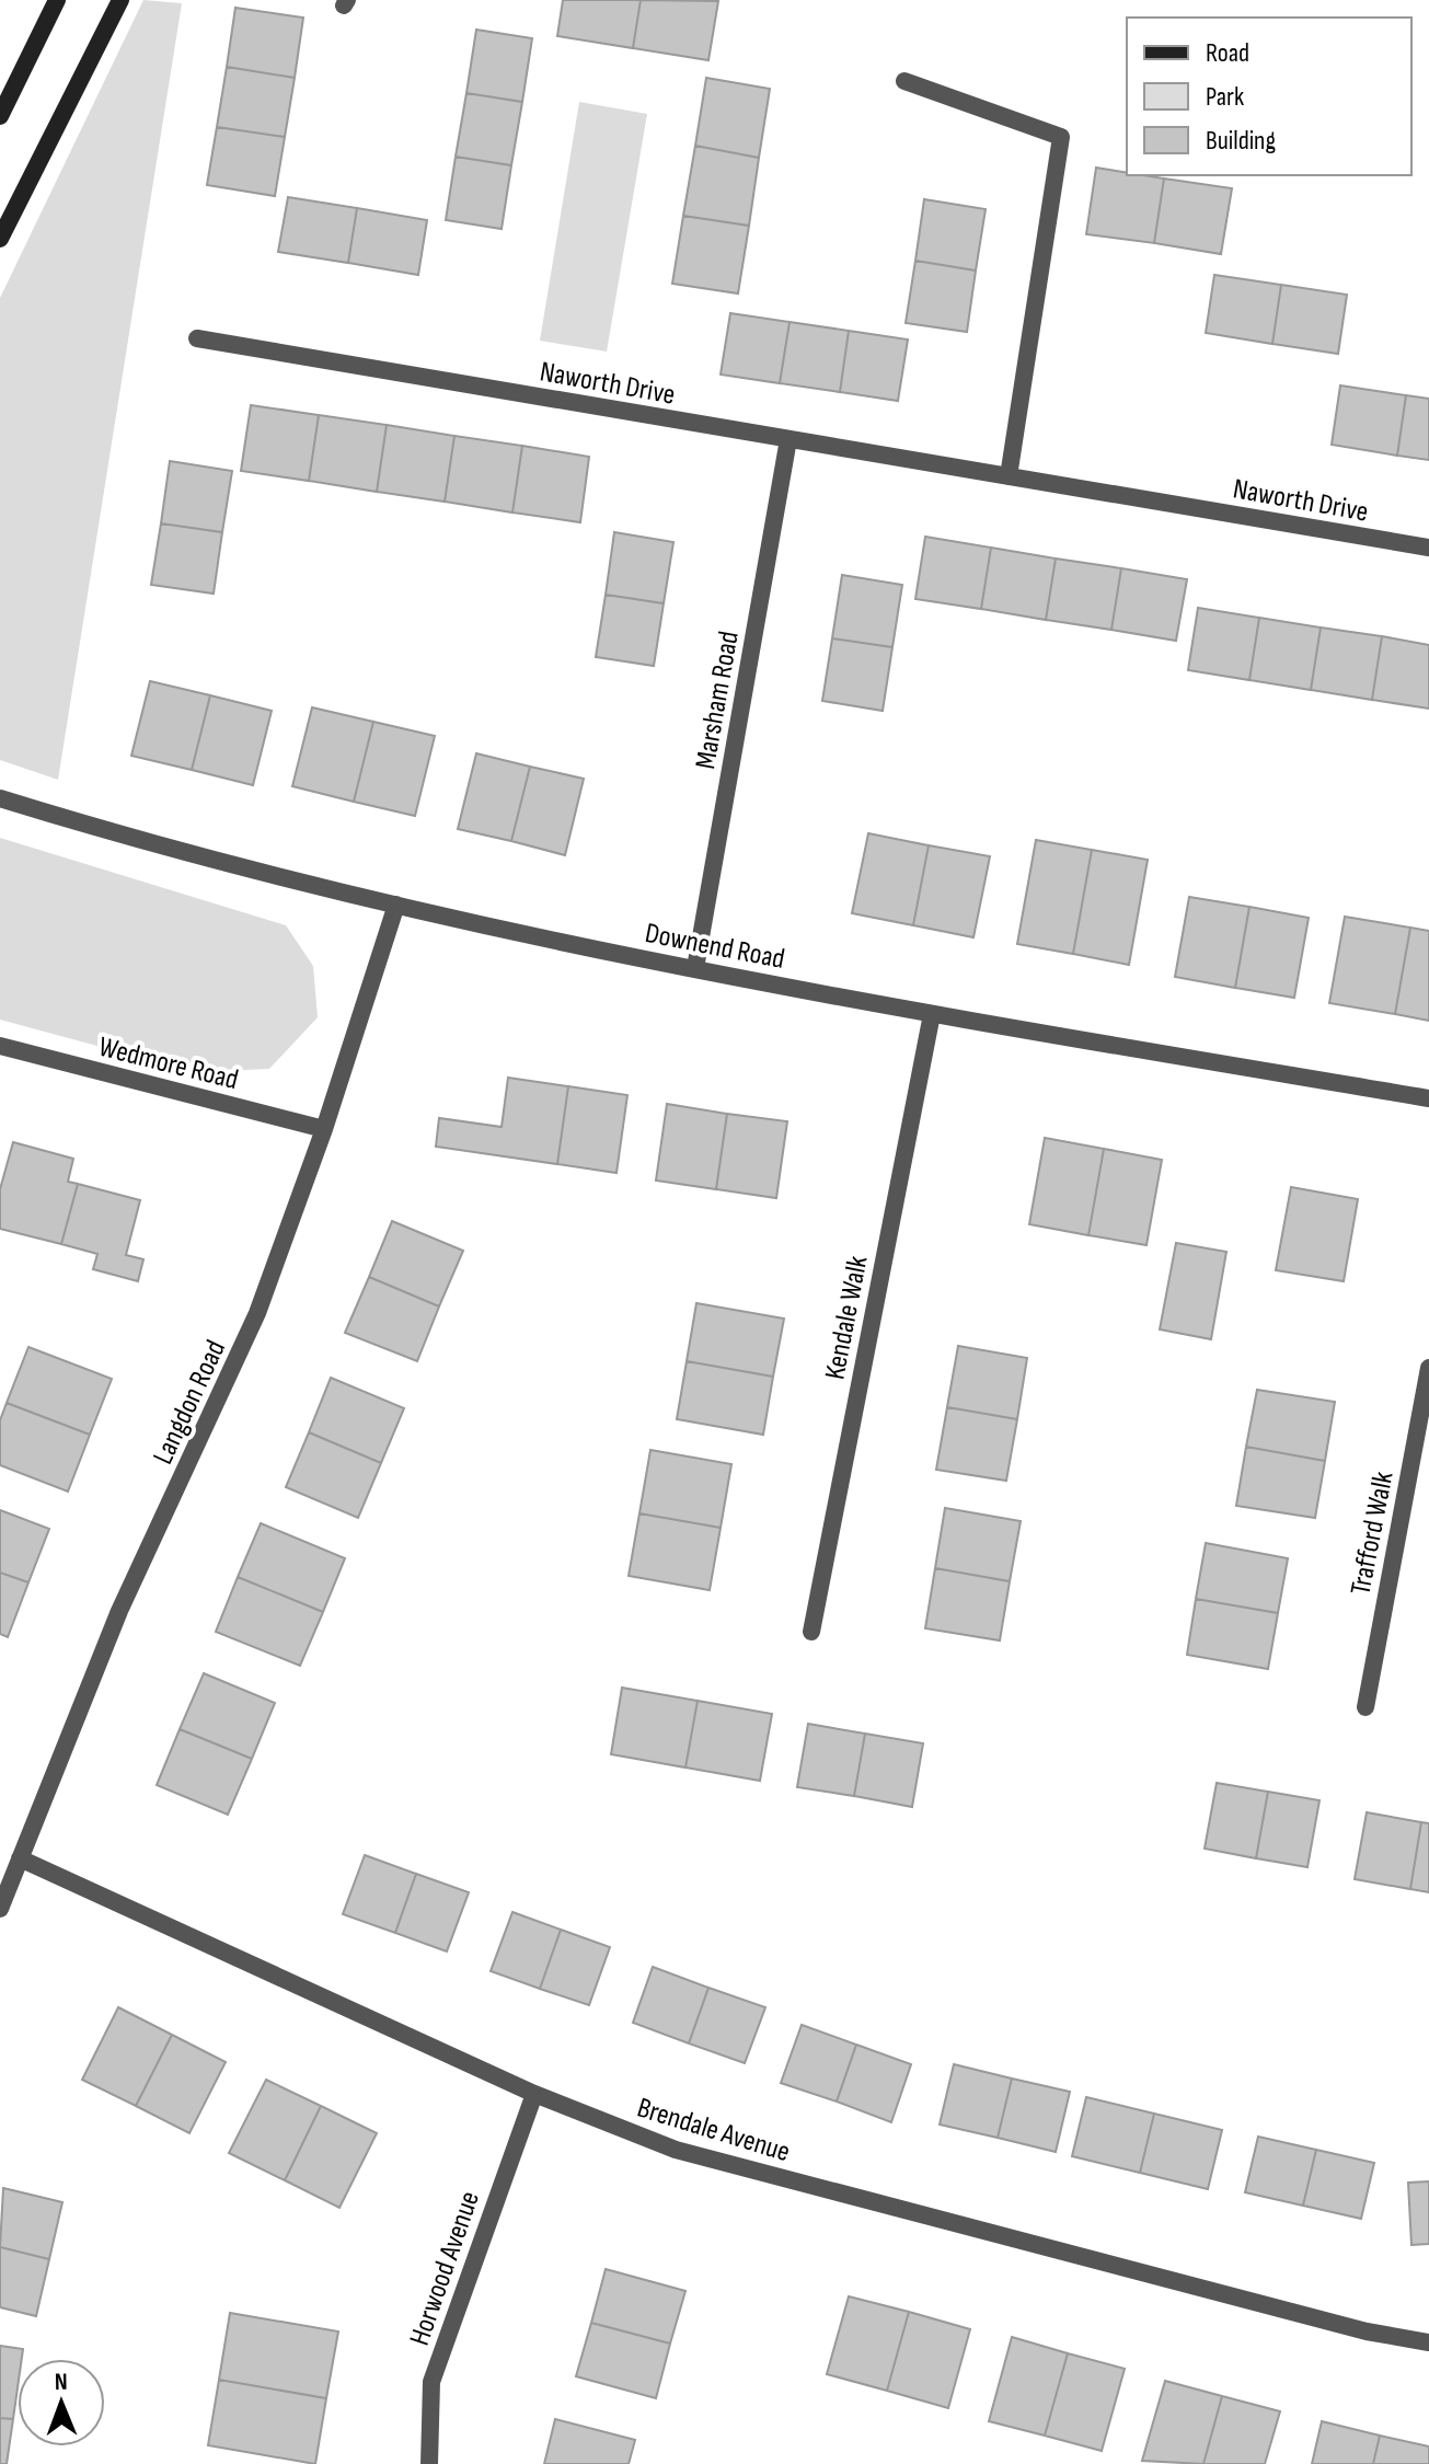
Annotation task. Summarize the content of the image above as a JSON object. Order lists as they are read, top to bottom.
{
  "streets": {
    "street": [
      "Naworth Drive",
      "Marsham Road",
      "Downend Road",
      "Wedmore Road",
      "Kendale Walk",
      "Langdon Road",
      "Trafford Walk",
      "Brendale Avenue",
      "Horwood Avenue"
    ]
  },
  "crossings": [
    ["Naworth Drive", "Marsham Road"],
    ["Marsham Road", "Downend Road"],
    ["Downend Road", "Kendale Walk"],
    ["Downend Road", "Langdon Road"],
    ["Wedmore Road", "Langdon Road"],
    ["Langdon Road", "Brendale Avenue"],
    ["Brendale Avenue", "Horwood Avenue"]
  ],
  "legend": ["Road", "Park", "Building"],
  "north": "top"
}
